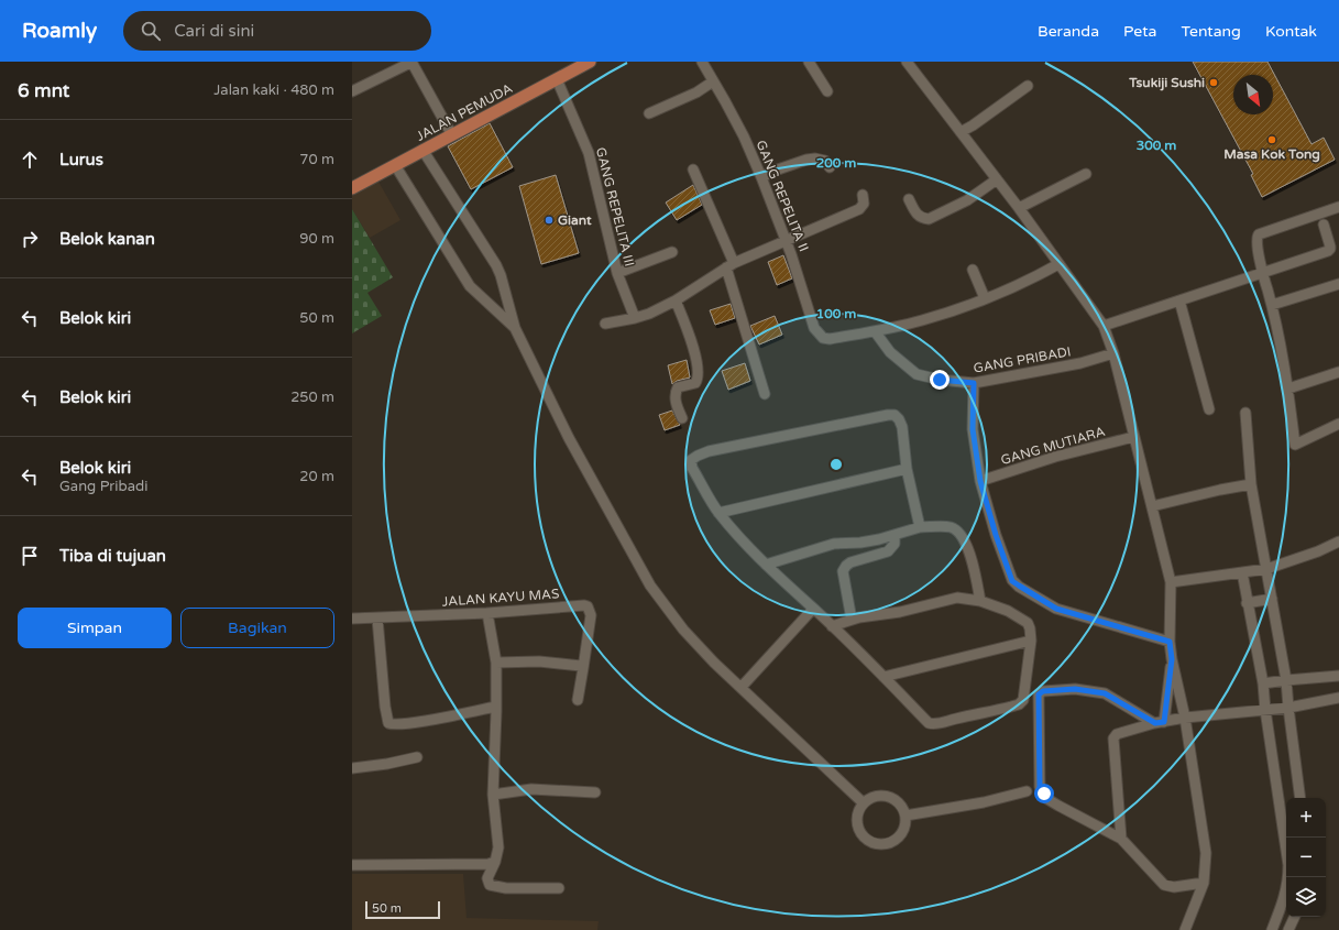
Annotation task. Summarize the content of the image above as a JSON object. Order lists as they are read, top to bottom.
{
  "streets": {
    "main road": ["JALAN PEMUDA"],
    "street": [
      "GANG REPELITA II",
      "GANG REPELITA III",
      "GANG PRIBADI",
      "GANG MUTIARA",
      "JALAN KAYU MAS"
    ]
  },
  "crossings": [
    ["JALAN PEMUDA", "GANG REPELITA III"],
    ["GANG REPELITA II", "GANG PRIBADI"]
  ],
  "places": ["Tsukiji Sushi", "Masa Kok Tong", "Giant"],
  "scale_bar": "50 m",
  "north": "bottom right",
  "page": {
    "header": "Roamly",
    "search": "Cari di sini",
    "nav": [
      "Beranda",
      "Peta",
      "Tentang",
      "Kontak"
    ],
    "heading": ["6 mnt", "Jalan kaki · 480 m"],
    "list": [
      ["Lurus", "70 m"],
      ["Belok kanan", "90 m"],
      ["Belok kiri", "50 m"],
      ["Belok kiri", "250 m"],
      ["Belok kiri", "Gang Pribadi", "20 m"],
      "Tiba di tujuan"
    ],
    "buttons": ["Simpan", "Bagikan"],
    "map_buttons": ["+", "−"],
    "scale": "50 m"
  },
  "rings": ["300 m", "200 m", "100 m"]
}
